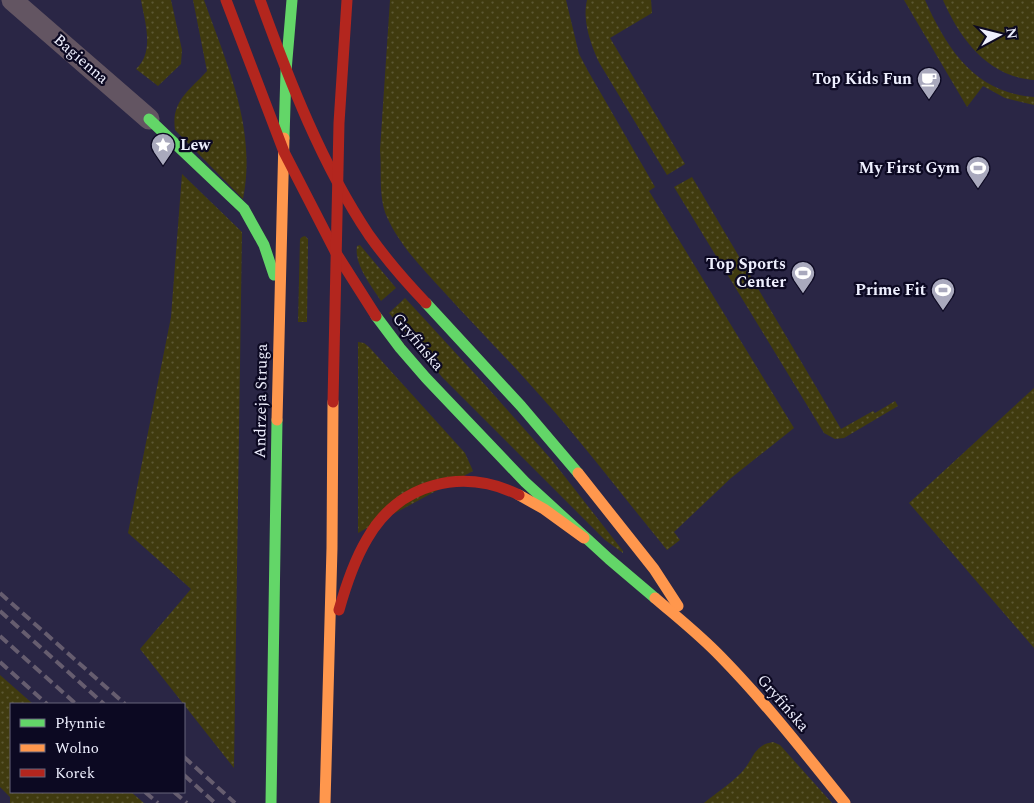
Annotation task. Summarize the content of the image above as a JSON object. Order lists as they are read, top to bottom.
{
  "streets": {
    "main road": ["Gryfińska", "Andrzeja Struga"],
    "street": ["Bagienna"]
  },
  "crossings": [
    ["Gryfińska", "Andrzeja Struga"]
  ],
  "places": {
    "cafe": ["Top Kids Fun"],
    "place": ["Lew"],
    "sports": ["My First Gym", "Top Sports Center", "Prime Fit"]
  },
  "legend": ["Płynnie", "Wolno", "Korek"],
  "north": "right"
}
